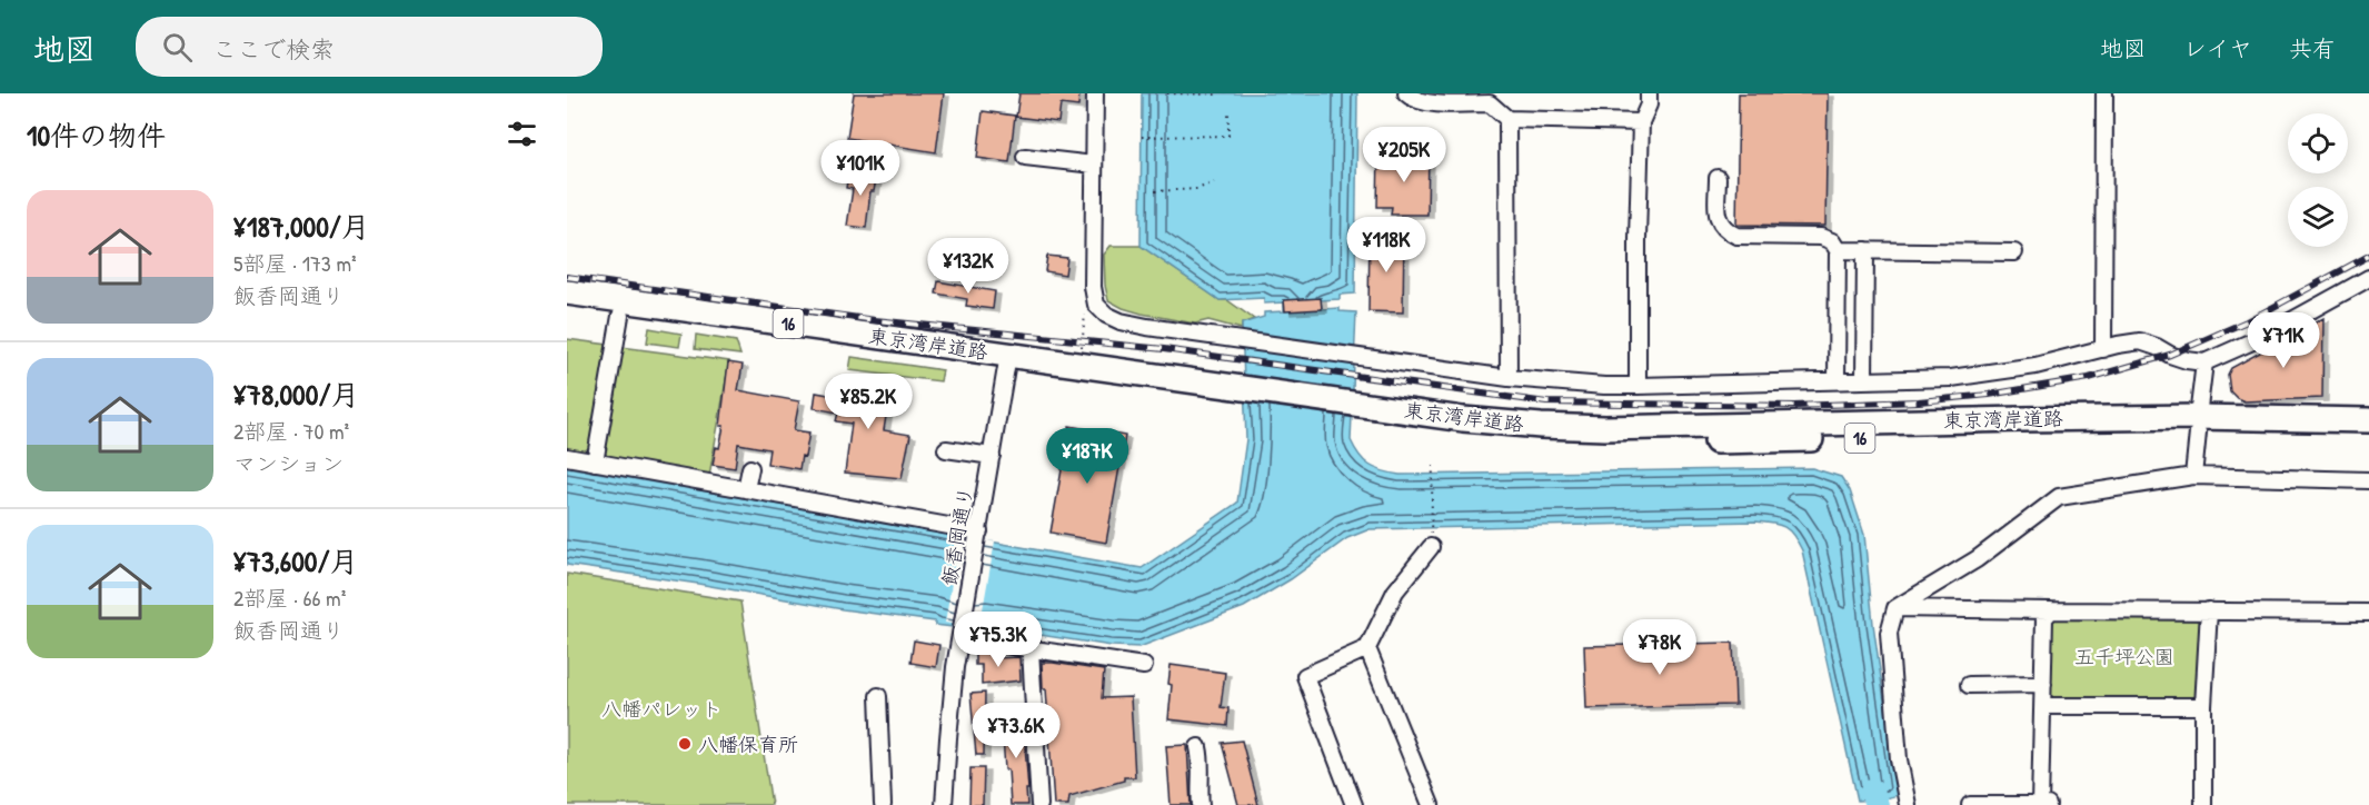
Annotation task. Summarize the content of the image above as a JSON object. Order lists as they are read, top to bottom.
{
  "streets": {
    "highway": ["16", "東京湾岸道路"],
    "street": ["飯香岡通り"]
  },
  "crossings": [
    ["東京湾岸道路", "飯香岡通り"]
  ],
  "parks": ["五千坪公園", "八幡パレット"],
  "places": ["八幡保育所"],
  "page": {
    "header": "地図",
    "search": "ここで検索",
    "nav": ["地図", "レイヤ", "共有"],
    "heading": "10件の物件",
    "price": [
      "¥205K",
      "¥101K",
      "¥118K",
      "¥132K",
      "¥71K",
      "¥85.2K",
      "¥187K",
      "¥75.3K",
      "¥78K",
      "¥73.6K"
    ],
    "list": [
      {
        "name": "¥187,000/月",
        "note": "5部屋 · 173 m² · 飯香岡通り"
      },
      {
        "name": "¥78,000/月",
        "note": "2部屋 · 70 m² · マンション"
      },
      {
        "name": "¥73,600/月",
        "note": "2部屋 · 66 m² · 飯香岡通り"
      }
    ]
  }
}
